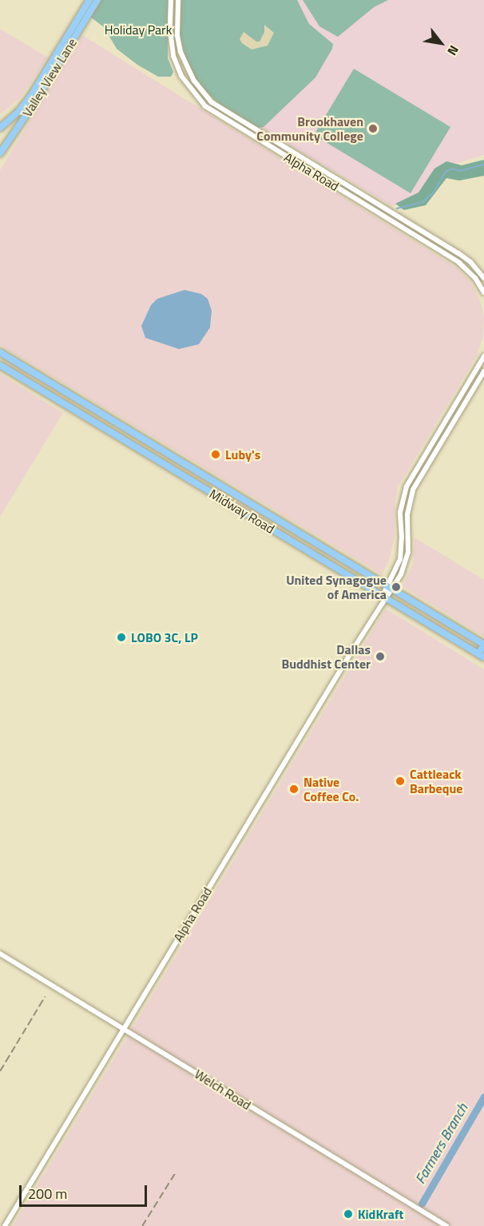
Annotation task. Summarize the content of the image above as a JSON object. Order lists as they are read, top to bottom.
{
  "streets": {
    "main road": ["Valley View Lane", "Midway Road"],
    "street": ["Alpha Road", "Welch Road"]
  },
  "crossings": [
    ["Alpha Road", "Midway Road"],
    ["Alpha Road", "Welch Road"]
  ],
  "water": ["Farmers Branch"],
  "parks": ["Holiday Park"],
  "places": [
    "Brookhaven Community College",
    "Luby's",
    "United Synagogue of America",
    "LOBO 3C, LP",
    "Dallas Buddhist Center",
    "Cattleack Barbeque",
    "Native Coffee Co.",
    "KidKraft"
  ],
  "scale_bar": "200 m",
  "north": "bottom right"
}
